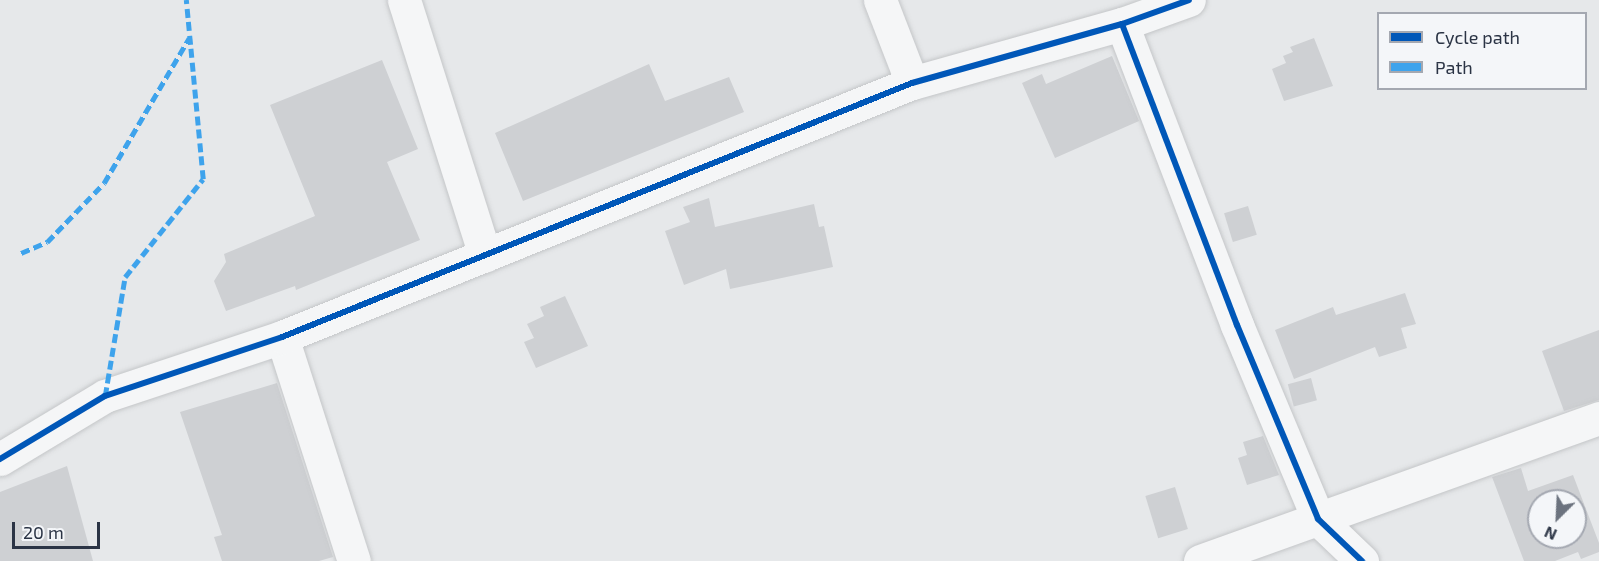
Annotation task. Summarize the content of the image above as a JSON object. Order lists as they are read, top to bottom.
{
  "legend": ["Cycle path", "Path"],
  "scale_bar": "20 m",
  "north": "bottom left"
}
